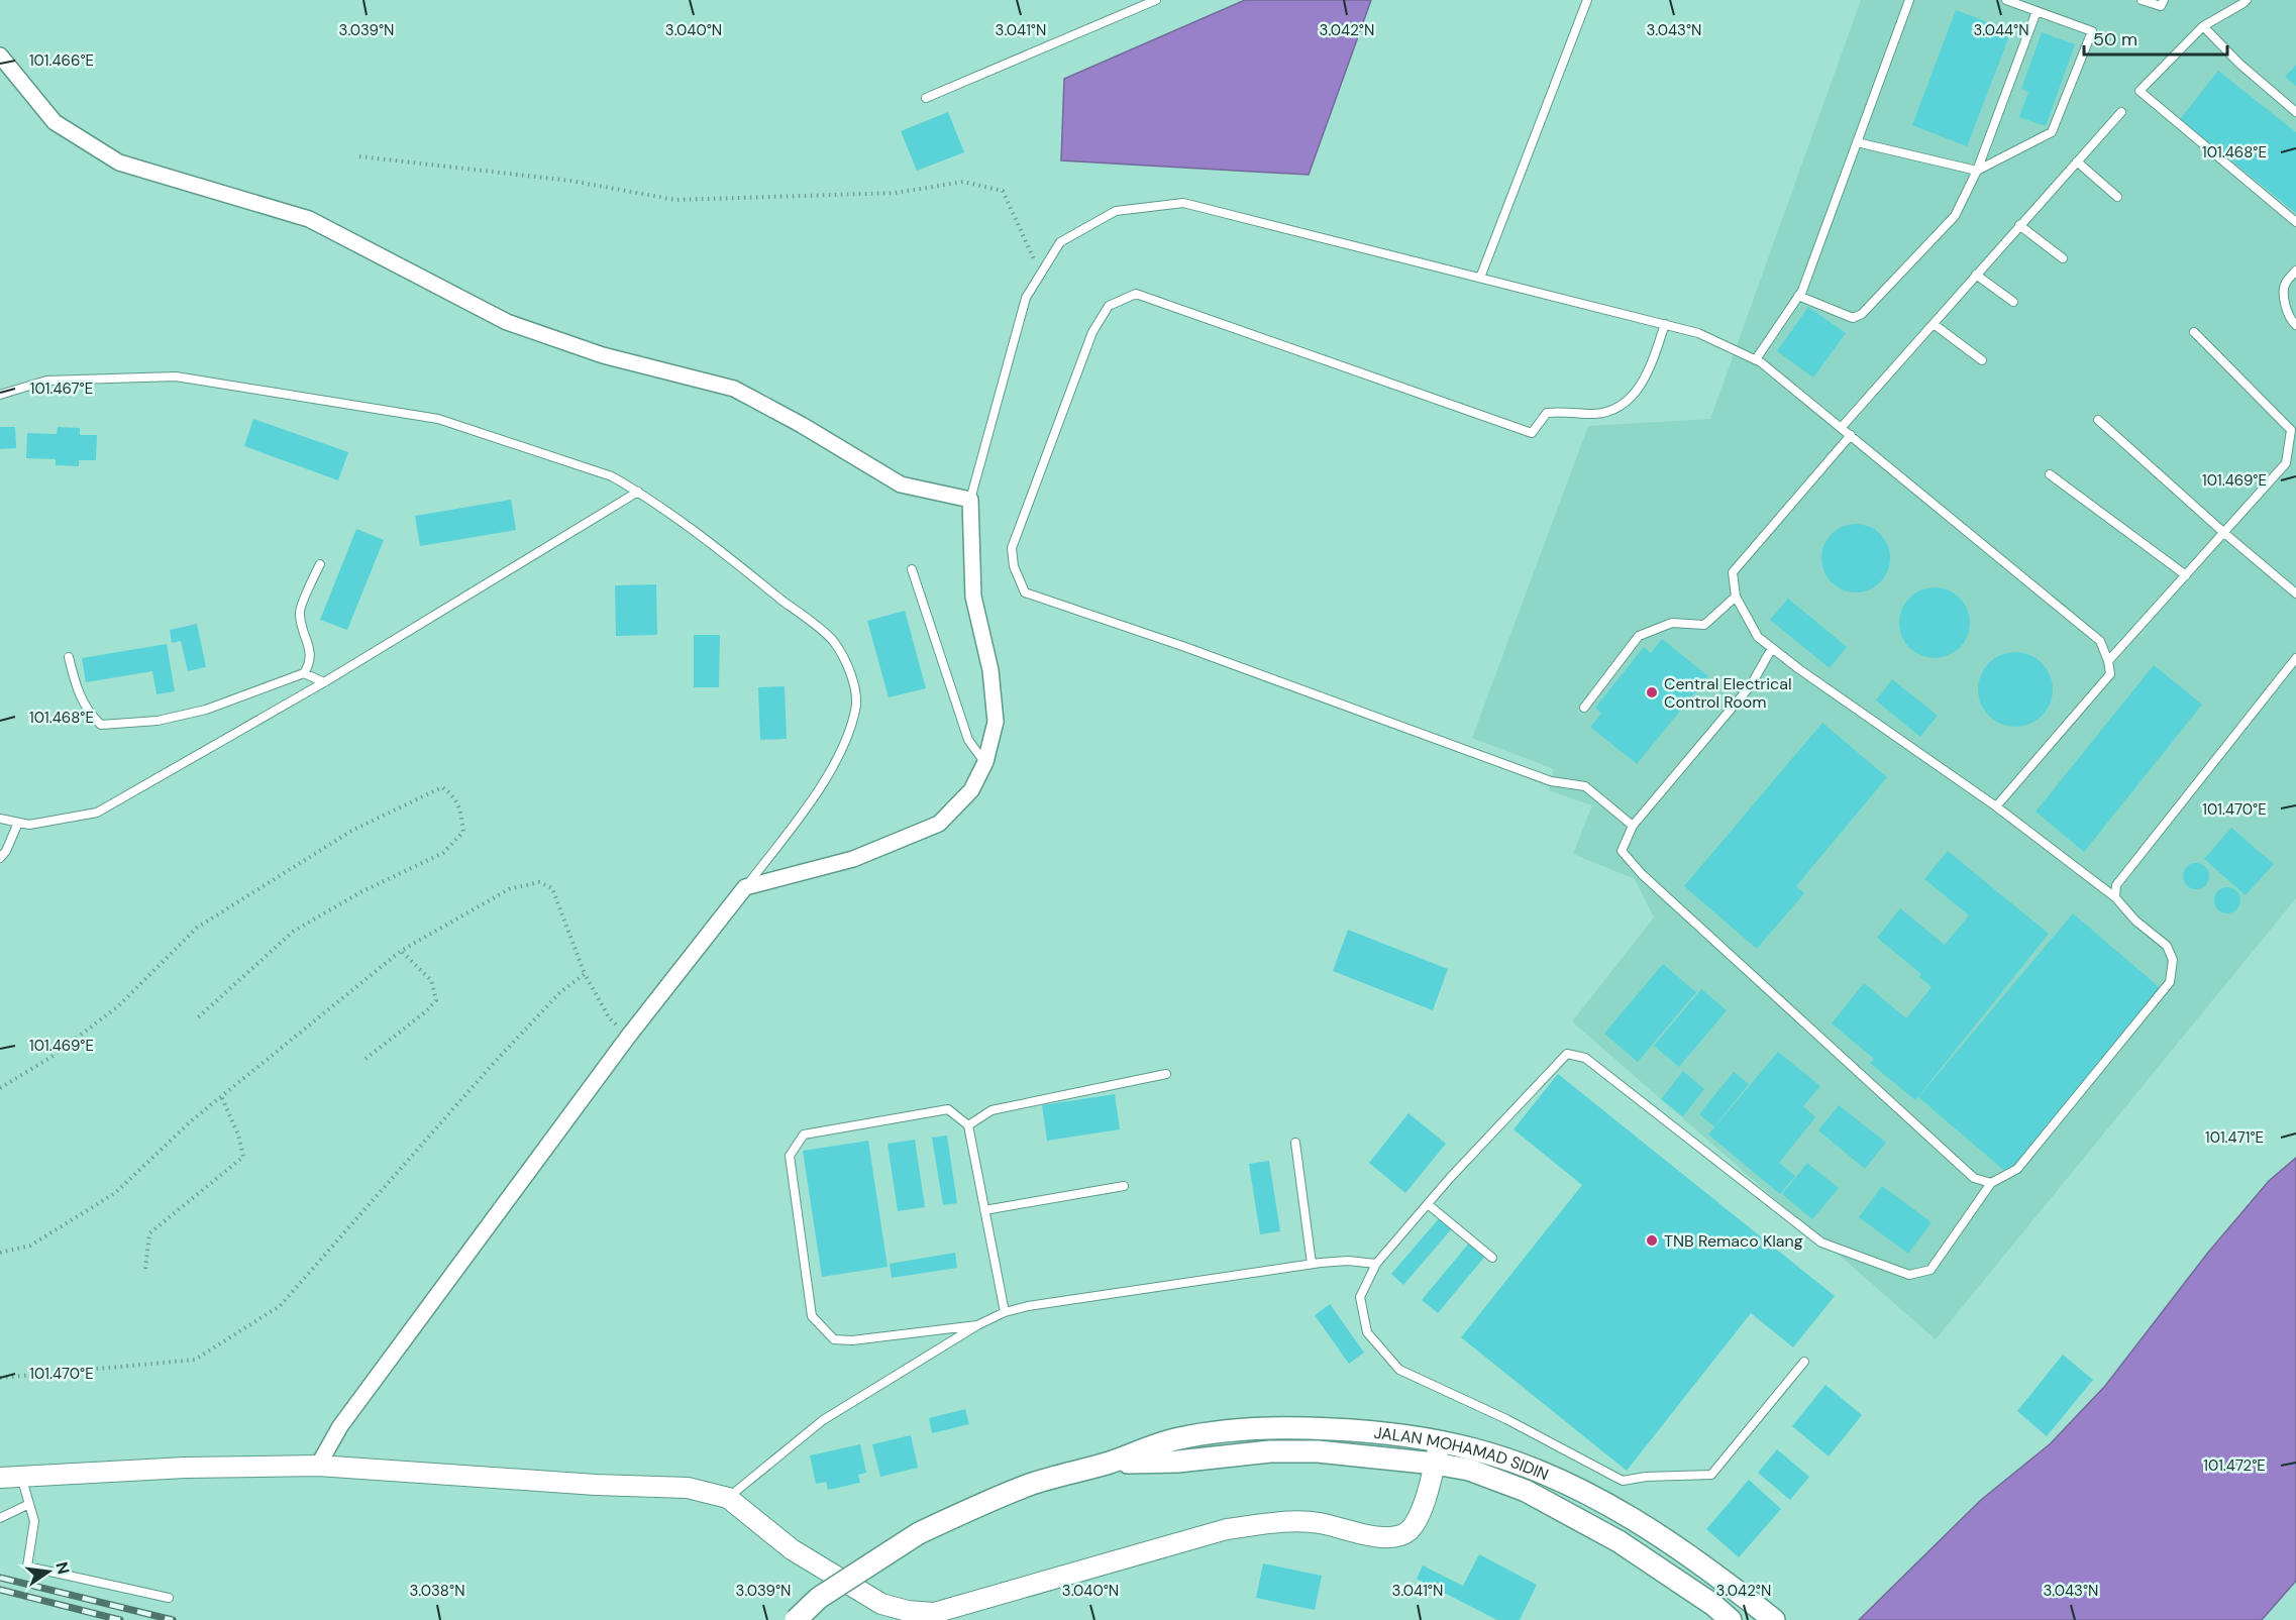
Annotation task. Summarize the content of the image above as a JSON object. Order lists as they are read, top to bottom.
{
  "streets": {
    "main road": ["JALAN MOHAMAD SIDIN"]
  },
  "places": ["Central Electrical Control Room", "TNB Remaco Klang"],
  "scale_bar": "50 m",
  "north": "right",
  "coordinates": [
    "3.039°N",
    "3.040°N",
    "3.041°N",
    "3.042°N",
    "3.043°N",
    "3.044°N",
    "101.466°E",
    "101.468°E",
    "101.467°E",
    "101.469°E",
    "101.470°E",
    "101.471°E",
    "101.472°E",
    "3.038°N"
  ]
}
